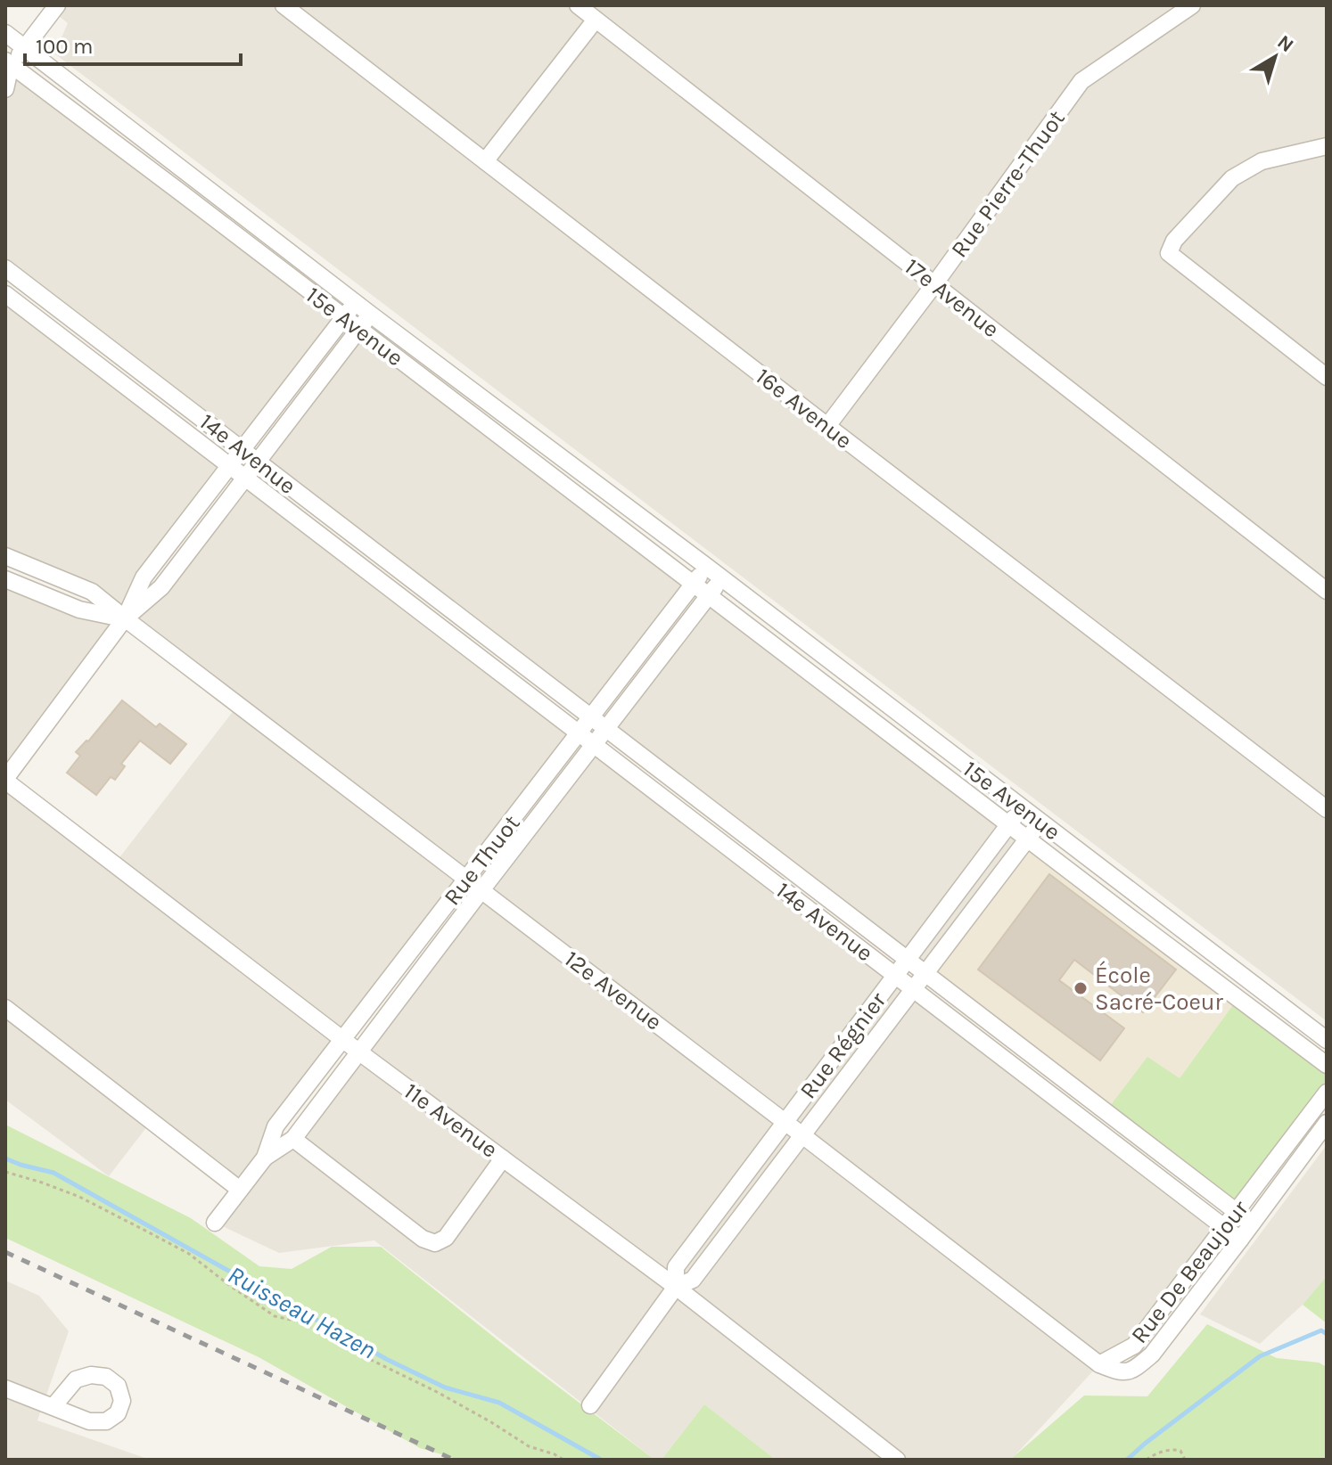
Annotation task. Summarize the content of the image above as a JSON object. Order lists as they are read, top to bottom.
{
  "streets": {
    "street": [
      "Rue Pierre-Thuot",
      "17e Avenue",
      "15e Avenue",
      "16e Avenue",
      "14e Avenue",
      "Rue Thuot",
      "12e Avenue",
      "Rue Régnier",
      "11e Avenue",
      "Rue De Beaujour"
    ]
  },
  "crossings": [
    ["Rue Pierre-Thuot", "17e Avenue"],
    ["Rue Pierre-Thuot", "16e Avenue"],
    ["15e Avenue", "Rue Thuot"],
    ["15e Avenue", "Rue Régnier"],
    ["14e Avenue", "Rue Thuot"],
    ["14e Avenue", "Rue Régnier"],
    ["14e Avenue", "Rue De Beaujour"],
    ["Rue Thuot", "12e Avenue"],
    ["Rue Thuot", "11e Avenue"],
    ["12e Avenue", "Rue Régnier"],
    ["12e Avenue", "Rue De Beaujour"],
    ["Rue Régnier", "11e Avenue"]
  ],
  "water": ["Ruisseau Hazen"],
  "places": ["École Sacré-Coeur"],
  "scale_bar": "100 m",
  "north": "top right"
}
